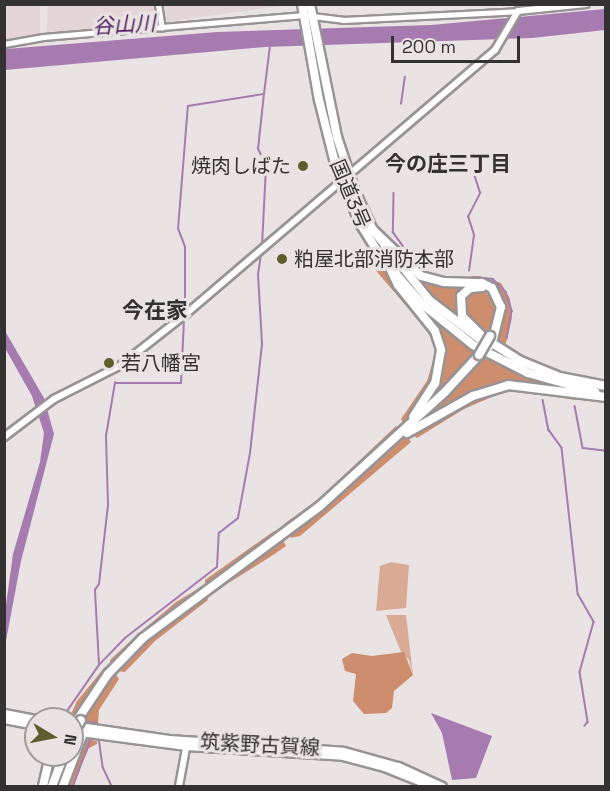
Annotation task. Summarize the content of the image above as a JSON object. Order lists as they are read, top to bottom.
{
  "streets": {
    "highway": ["国道3号"],
    "main road": ["筑紫野古賀線"]
  },
  "districts": ["今の庄三丁目", "今在家"],
  "water": ["谷山川"],
  "places": ["焼肉しばた", "粕屋北部消防本部", "若八幡宮"],
  "scale_bar": "200 m",
  "north": "right"
}
